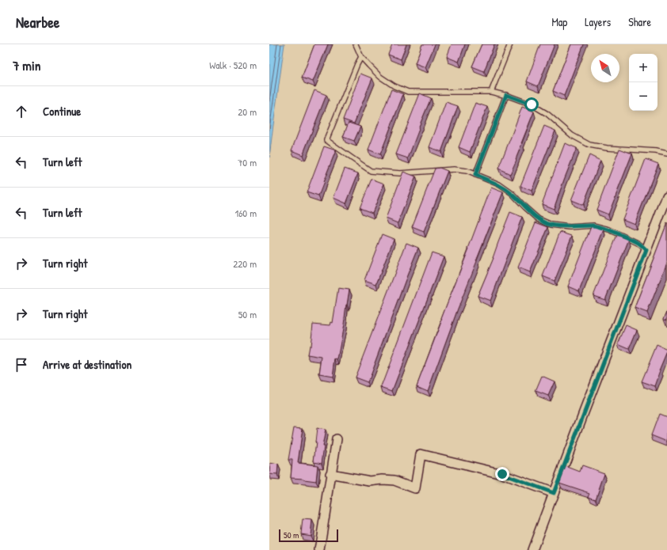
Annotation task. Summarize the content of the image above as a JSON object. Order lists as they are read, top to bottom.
{
  "scale_bar": "50 m",
  "north": "top left",
  "page": {
    "header": "Nearbee",
    "nav": ["Map", "Layers", "Share"],
    "heading": ["7 min", "Walk · 520 m"],
    "map_buttons": ["+", "−"],
    "list": [
      ["Continue", "20 m"],
      ["Turn left", "70 m"],
      ["Turn left", "160 m"],
      ["Turn right", "220 m"],
      ["Turn right", "50 m"],
      "Arrive at destination"
    ],
    "scale": "50 m"
  }
}
